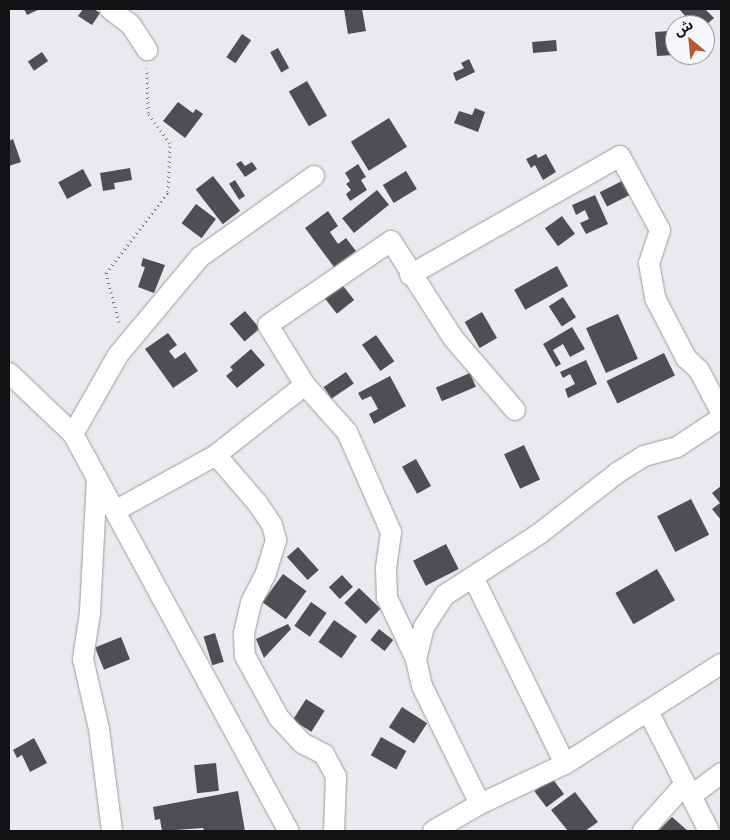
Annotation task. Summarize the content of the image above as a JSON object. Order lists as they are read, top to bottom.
{
  "north": "top left"
}
